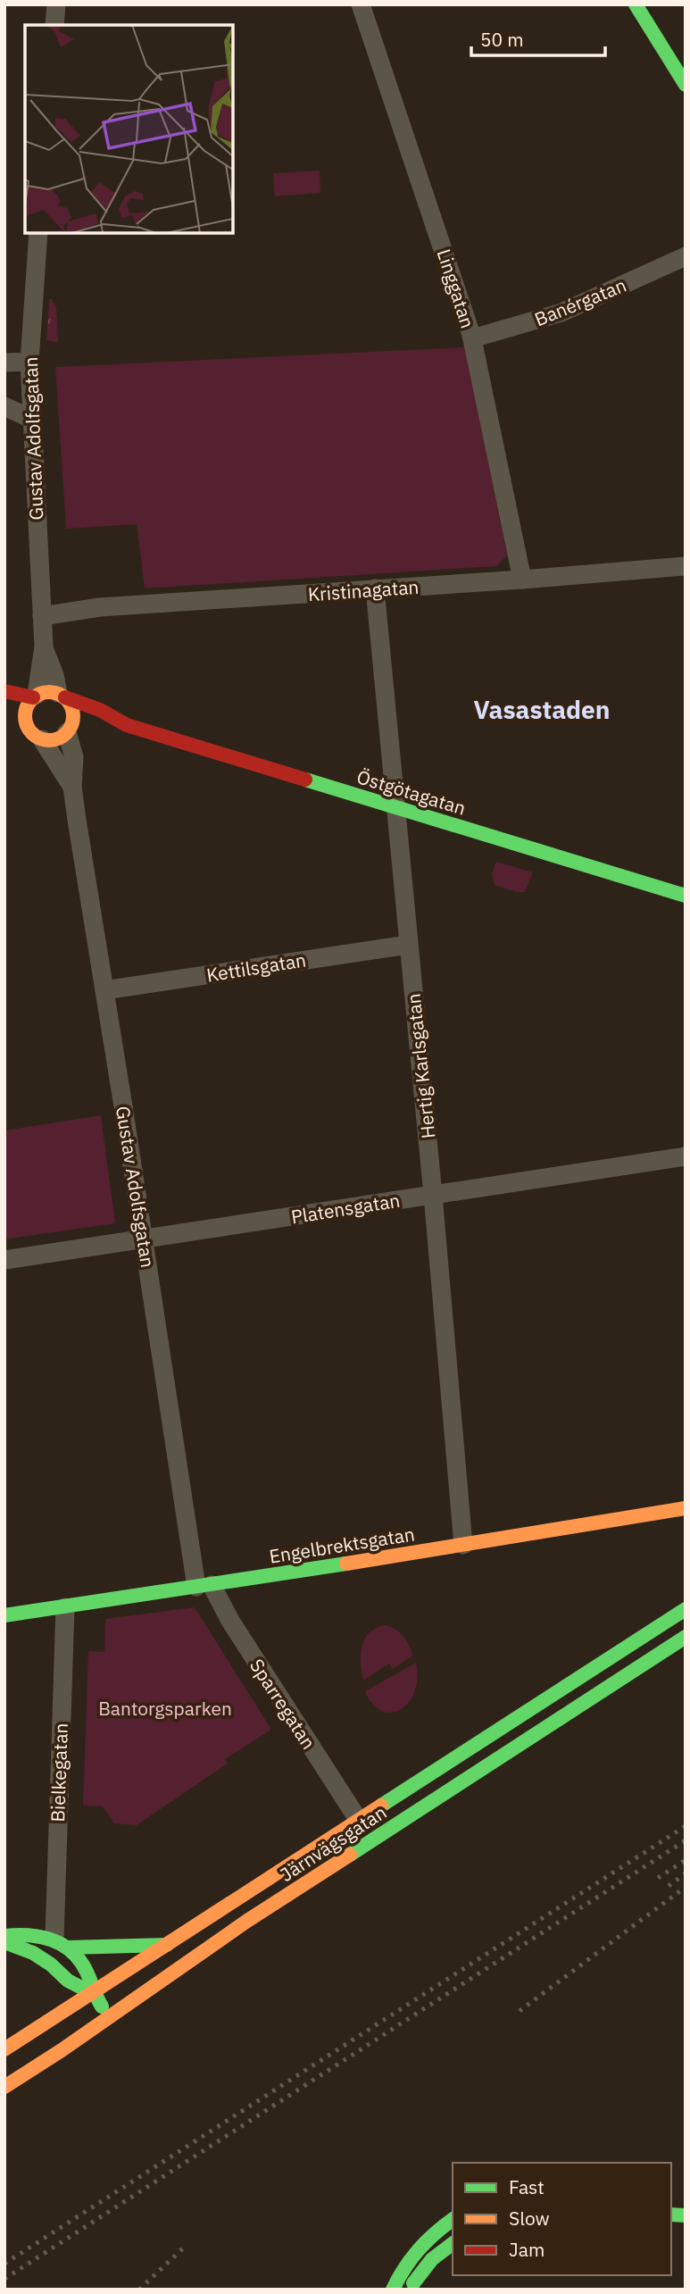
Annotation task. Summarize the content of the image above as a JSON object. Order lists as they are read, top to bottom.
{
  "streets": {
    "main road": ["Östgötagatan", "Engelbrektsgatan", "Järnvägsgatan"],
    "street": [
      "Linggatan",
      "Banérgatan",
      "Gustav Adolfsgatan",
      "Kristinagatan",
      "Kettilsgatan",
      "Hertig Karlsgatan",
      "Platensgatan",
      "Sparregatan",
      "Bielkegatan"
    ]
  },
  "crossings": [
    ["Linggatan", "Banérgatan"],
    ["Linggatan", "Kristinagatan"],
    ["Gustav Adolfsgatan", "Kristinagatan"],
    ["Gustav Adolfsgatan", "Östgötagatan"],
    ["Gustav Adolfsgatan", "Kettilsgatan"],
    ["Gustav Adolfsgatan", "Platensgatan"],
    ["Gustav Adolfsgatan", "Engelbrektsgatan"],
    ["Gustav Adolfsgatan", "Sparregatan"],
    ["Kristinagatan", "Hertig Karlsgatan"],
    ["Östgötagatan", "Hertig Karlsgatan"],
    ["Kettilsgatan", "Hertig Karlsgatan"],
    ["Hertig Karlsgatan", "Platensgatan"],
    ["Hertig Karlsgatan", "Engelbrektsgatan"],
    ["Engelbrektsgatan", "Sparregatan"],
    ["Engelbrektsgatan", "Bielkegatan"],
    ["Sparregatan", "Järnvägsgatan"]
  ],
  "districts": ["Vasastaden"],
  "parks": ["Bantorgsparken"],
  "legend": ["Fast", "Slow", "Jam"],
  "scale_bar": "50 m"
}
